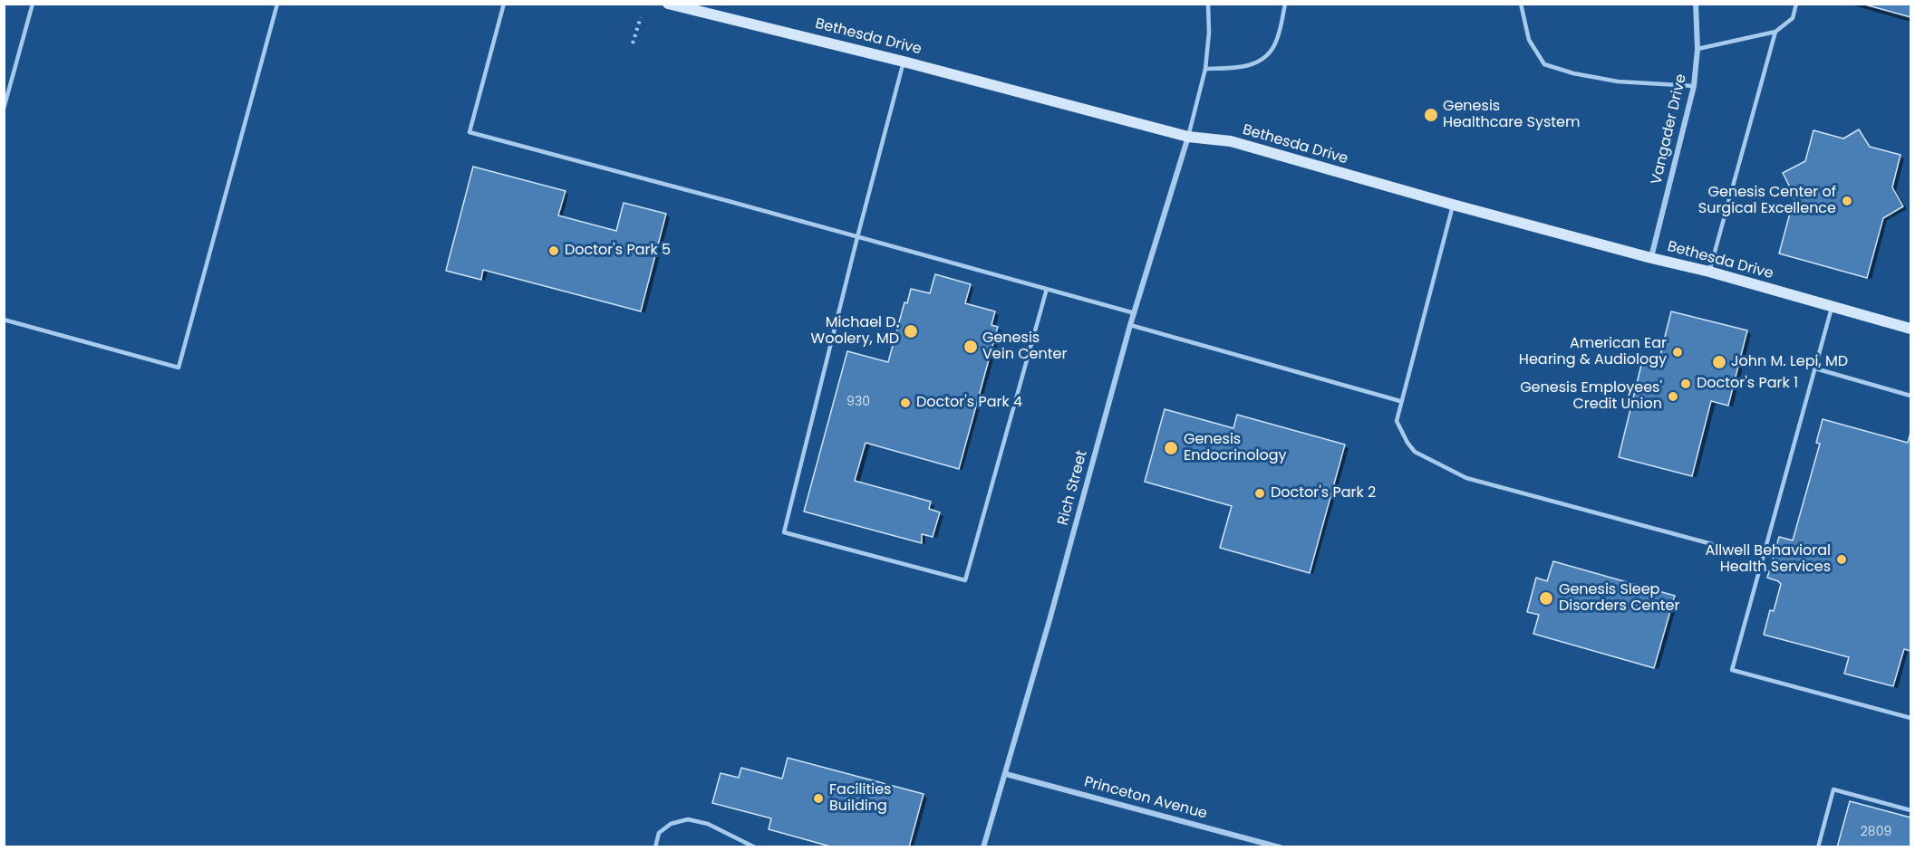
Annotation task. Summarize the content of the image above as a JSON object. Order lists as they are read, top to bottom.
{
  "streets": {
    "street": [
      "Bethesda Drive",
      "Vangader Drive",
      "Rich Street",
      "Princeton Avenue"
    ]
  },
  "crossings": [
    ["Bethesda Drive", "Vangader Drive"],
    ["Bethesda Drive", "Rich Street"],
    ["Rich Street", "Princeton Avenue"]
  ],
  "places": [
    "Genesis Healthcare System",
    "Genesis Center of Surgical Excellence",
    "Doctor's Park 5",
    "Michael D. Woolery, MD",
    "Genesis Vein Center",
    "American Ear Hearing & Audiology",
    "John M. Lepi, MD",
    "Doctor's Park 1",
    "Genesis Employees' Credit Union",
    "Doctor's Park 4",
    "Genesis Endocrinology",
    "Doctor's Park 2",
    "Allwell Behavioral Health Services",
    "Genesis Sleep Disorders Center",
    "Facilities Building"
  ],
  "house_numbers": ["930", "2809"]
}
